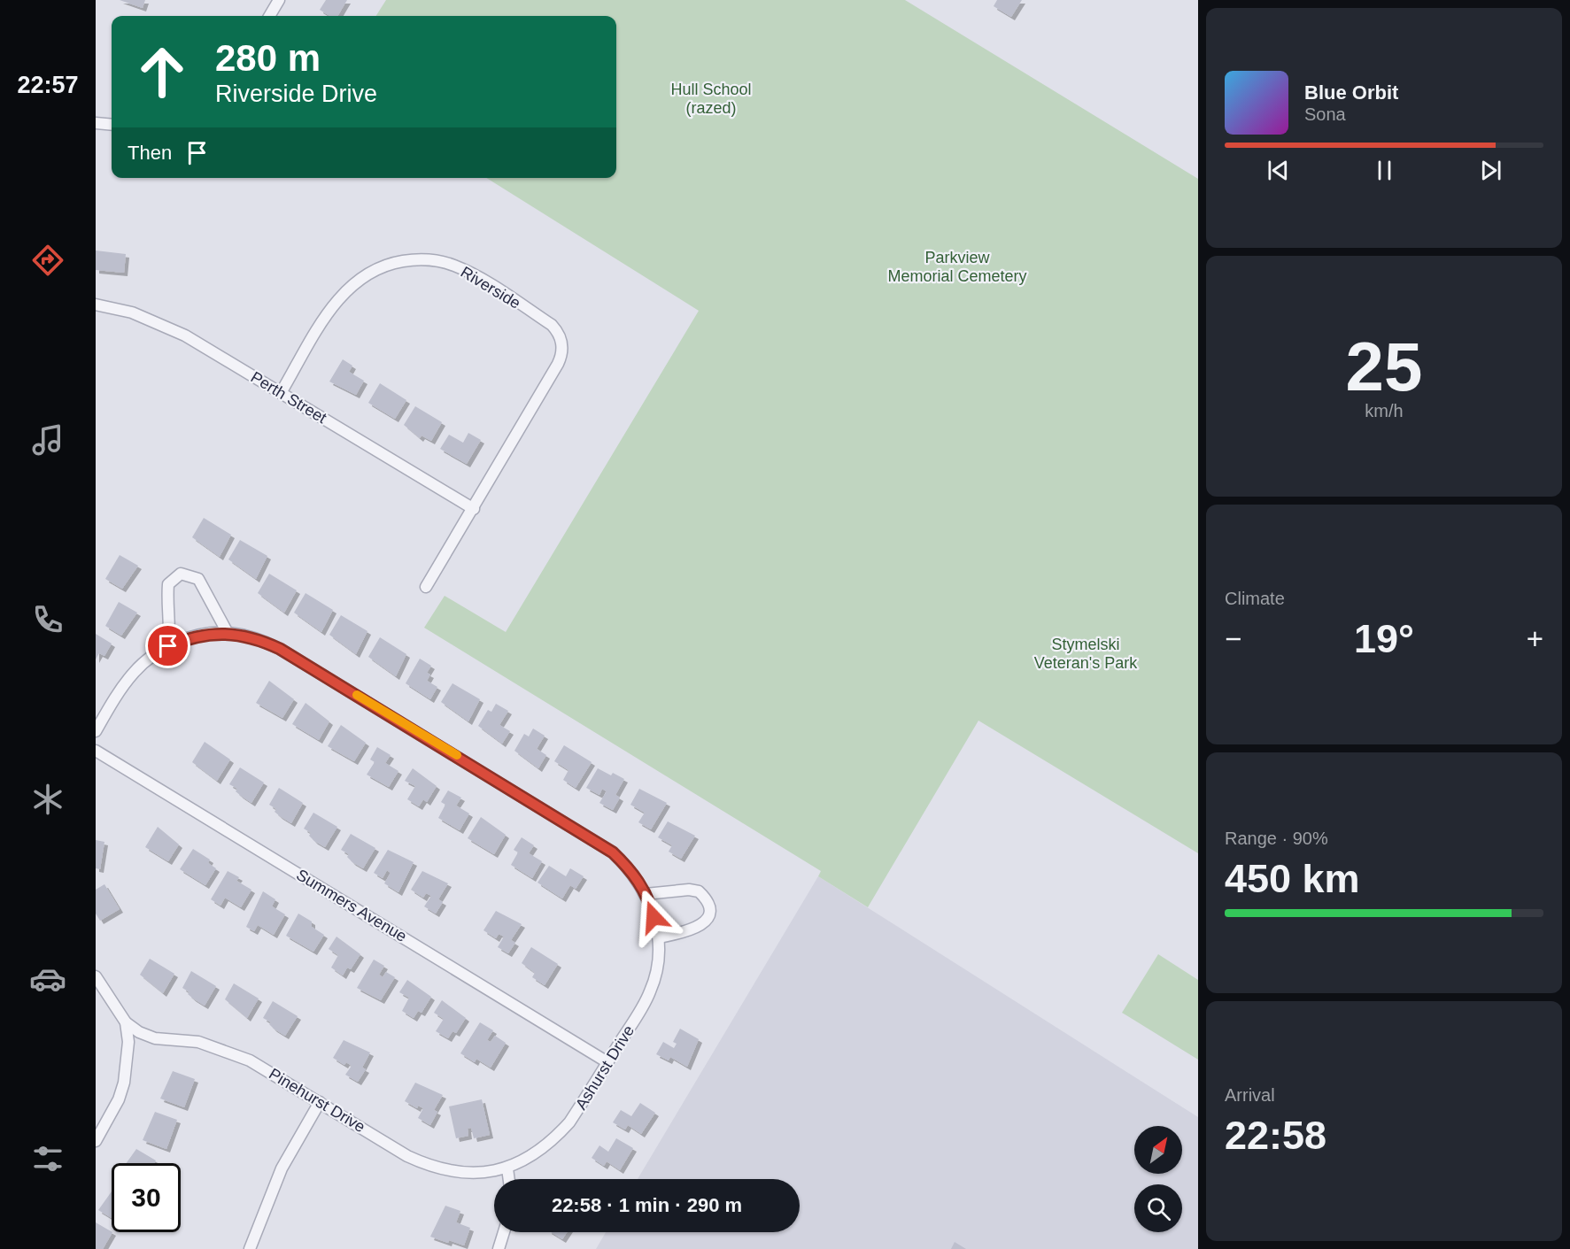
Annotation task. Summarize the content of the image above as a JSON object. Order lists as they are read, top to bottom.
{
  "streets": {
    "street": [
      "Riverside",
      "Perth Street",
      "Summers Avenue",
      "Ashurst Drive",
      "Pinehurst Drive"
    ]
  },
  "crossings": [
    ["Riverside", "Perth Street"],
    ["Summers Avenue", "Ashurst Drive"],
    ["Ashurst Drive", "Pinehurst Drive"]
  ],
  "parks": ["Hull School (razed)", "Parkview Memorial Cemetery", "Stymelski Veteran's Park"],
  "north": "top right",
  "page": {
    "tabs": "22:57",
    "turn": ["280 m", "Riverside Drive"],
    "song": ["Blue Orbit", "Sona"],
    "then": "Then",
    "tile": [
      ["25", "km/h"],
      "Climate",
      ["Range · 90%", "450 km"],
      ["Arrival", "22:58"]
    ],
    "heat": ["−", "19°", "+"],
    "limit": "30",
    "trip": "22:58 · 1 min · 290 m"
  }
}
